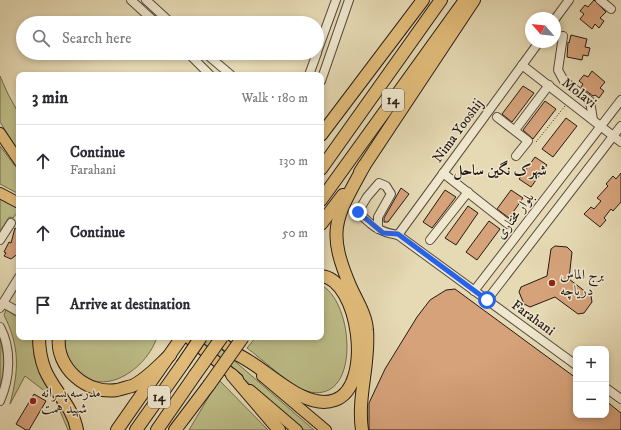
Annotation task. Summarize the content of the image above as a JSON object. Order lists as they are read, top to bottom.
{
  "streets": {
    "highway": ["14"],
    "street": [
      "Molavi",
      "Nima Yooshij",
      "بلوار مختاری",
      "Farahani"
    ]
  },
  "crossings": [
    ["Molavi", "Nima Yooshij"],
    ["Molavi", "بلوار مختاری"],
    ["Nima Yooshij", "Farahani"],
    ["بلوار مختاری", "Farahani"]
  ],
  "districts": ["شهرک نگین ساحل"],
  "places": ["برج الماس دریاچه", "مدرسه پسرانه شهید همت"],
  "north": "top left",
  "page": {
    "search": "Search here",
    "heading": ["3 min", "Walk · 180 m"],
    "list": [
      ["Continue", "Farahani", "130 m"],
      ["Continue", "50 m"],
      "Arrive at destination"
    ],
    "map_buttons": ["+", "−"]
  }
}
